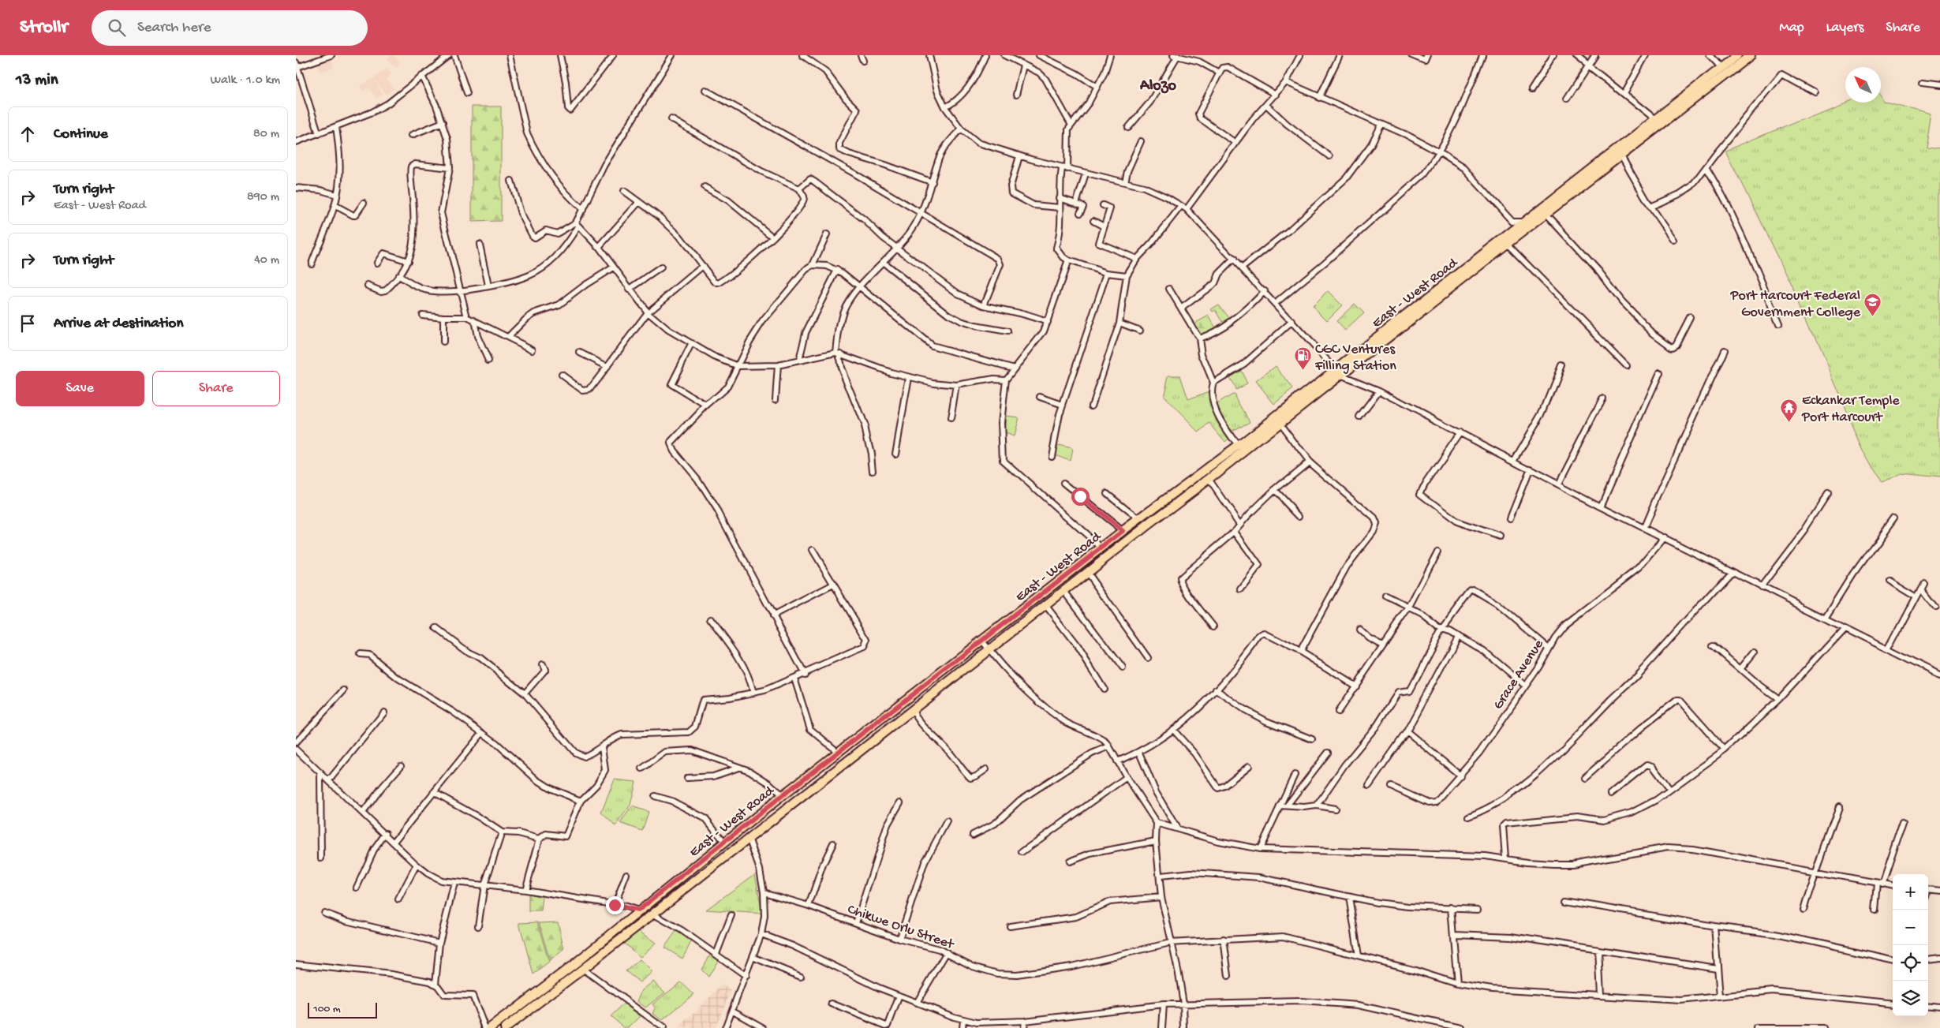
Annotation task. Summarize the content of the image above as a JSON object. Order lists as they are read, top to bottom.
{
  "streets": {
    "main road": ["East - West Road"],
    "street": ["Grace Avenue", "Chikwe Orlu Street"]
  },
  "districts": ["Alozo"],
  "places": {
    "school or university": ["Port Harcourt Federal Government College"],
    "fuel station": ["CGC Ventures Filling Station"],
    "temple": ["Eckankar Temple Port Harcourt"]
  },
  "scale_bar": "100 m",
  "north": "top left",
  "page": {
    "header": "Strollr",
    "search": "Search here",
    "nav": ["Map", "Layers", "Share"],
    "heading": ["13 min", "Walk · 1.0 km"],
    "list": [
      ["Continue", "80 m"],
      ["Turn right", "East - West Road", "890 m"],
      ["Turn right", "40 m"],
      "Arrive at destination"
    ],
    "buttons": ["Save", "Share"],
    "map_buttons": ["+", "−"],
    "scale": "100 m"
  }
}
